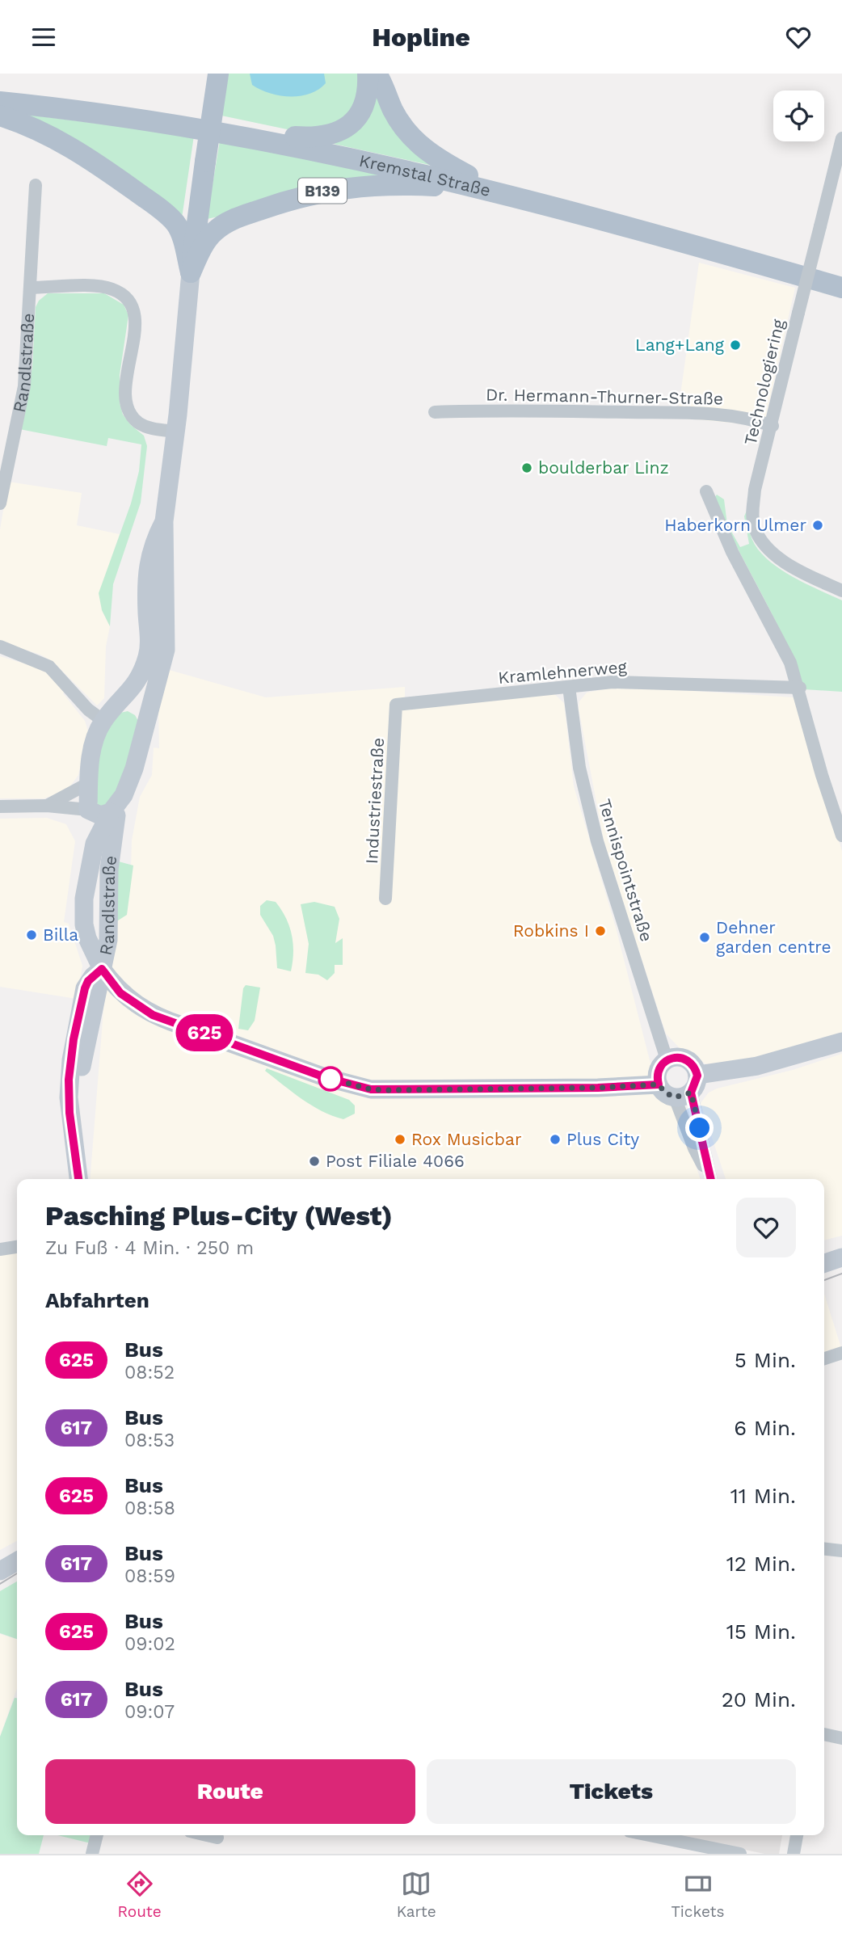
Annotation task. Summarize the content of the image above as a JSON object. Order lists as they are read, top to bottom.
{
  "streets": {
    "main road": ["Kremstal Straße", "B139"],
    "street": [
      "Randlstraße",
      "Technologiering",
      "Dr. Hermann-Thurner-Straße",
      "Kramlehnerweg",
      "Industriestraße",
      "Tennispointstraße"
    ]
  },
  "crossings": [
    ["Kremstal Straße", "B139"],
    ["B139", "Randlstraße"],
    ["Technologiering", "Dr. Hermann-Thurner-Straße"],
    ["Kramlehnerweg", "Industriestraße"],
    ["Kramlehnerweg", "Tennispointstraße"]
  ],
  "places": [
    "Lang+Lang",
    "boulderbar Linz",
    "Haberkorn Ulmer",
    "Robkins I",
    "Billa",
    "Dehner garden centre",
    "Rox Musicbar",
    "Plus City",
    "Post Filiale 4066"
  ],
  "lines": ["bus line 625"],
  "page": {
    "header": "Hopline",
    "on_map": "625",
    "heading": [
      ["Pasching Plus-City (West)", "Zu Fuß · 4 Min. · 250 m"],
      "Abfahrten"
    ],
    "list": [
      {
        "mark": "625",
        "name": "Bus",
        "note": "08:52",
        "value": "5 Min."
      },
      {
        "mark": "617",
        "name": "Bus",
        "note": "08:53",
        "value": "6 Min."
      },
      {
        "mark": "625",
        "name": "Bus",
        "note": "08:58",
        "value": "11 Min."
      },
      {
        "mark": "617",
        "name": "Bus",
        "note": "08:59",
        "value": "12 Min."
      },
      {
        "mark": "625",
        "name": "Bus",
        "note": "09:02",
        "value": "15 Min."
      },
      {
        "mark": "617",
        "name": "Bus",
        "note": "09:07",
        "value": "20 Min."
      }
    ],
    "buttons": ["Route", "Tickets"],
    "tabs": ["Route", "Karte", "Tickets"]
  }
}
